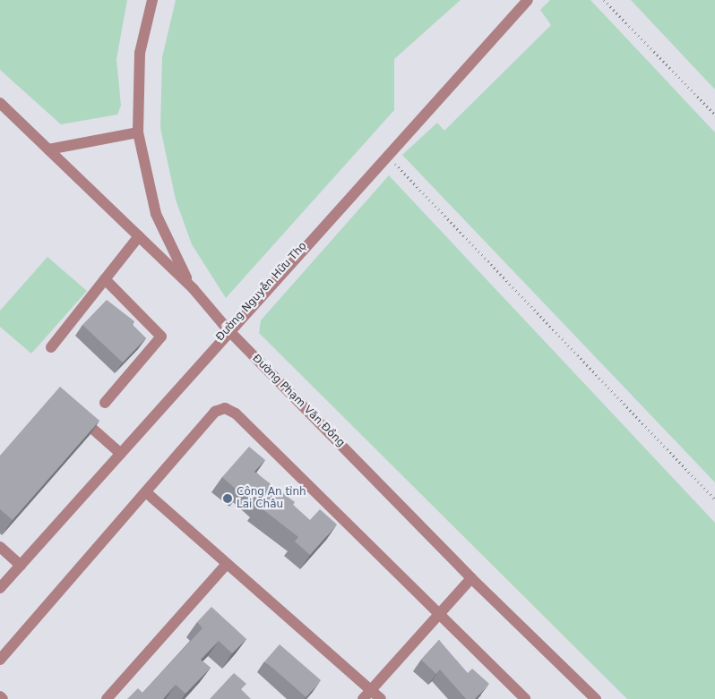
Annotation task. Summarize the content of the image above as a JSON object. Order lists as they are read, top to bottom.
{
  "streets": {
    "street": ["Đường Nguyễn Hữu Thọ", "Đường Phạm Văn Đồng"]
  },
  "crossings": [
    ["Đường Nguyễn Hữu Thọ", "Đường Phạm Văn Đồng"]
  ],
  "places": ["Công An tỉnh Lai Châu"]
}
